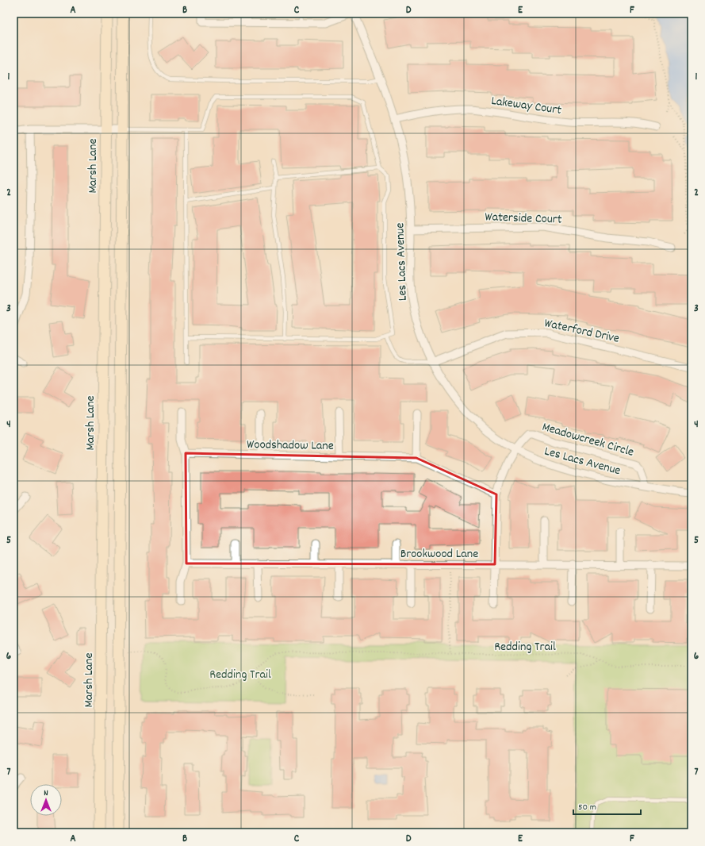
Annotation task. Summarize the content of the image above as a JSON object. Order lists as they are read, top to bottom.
{
  "streets": {
    "main road": ["Marsh Lane"],
    "street": [
      "Lakeway Court",
      "Waterside Court",
      "Les Lacs Avenue",
      "Waterford Drive",
      "Meadowcreek Circle",
      "Woodshadow Lane",
      "Brookwood Lane"
    ],
    "path": ["Redding Trail"]
  },
  "crossings": [
    ["Lakeway Court", "Les Lacs Avenue"],
    ["Waterside Court", "Les Lacs Avenue"],
    ["Les Lacs Avenue", "Waterford Drive"],
    ["Les Lacs Avenue", "Meadowcreek Circle"],
    ["Meadowcreek Circle", "Woodshadow Lane"],
    ["Meadowcreek Circle", "Brookwood Lane"]
  ],
  "parks": ["Redding Trail"],
  "scale_bar": "50 m",
  "north": "top",
  "grid": {
    "columns": [
      "A",
      "B",
      "C",
      "D",
      "E",
      "F"
    ],
    "rows": [
      "1",
      "2",
      "3",
      "4",
      "5",
      "6",
      "7"
    ]
  }
}
